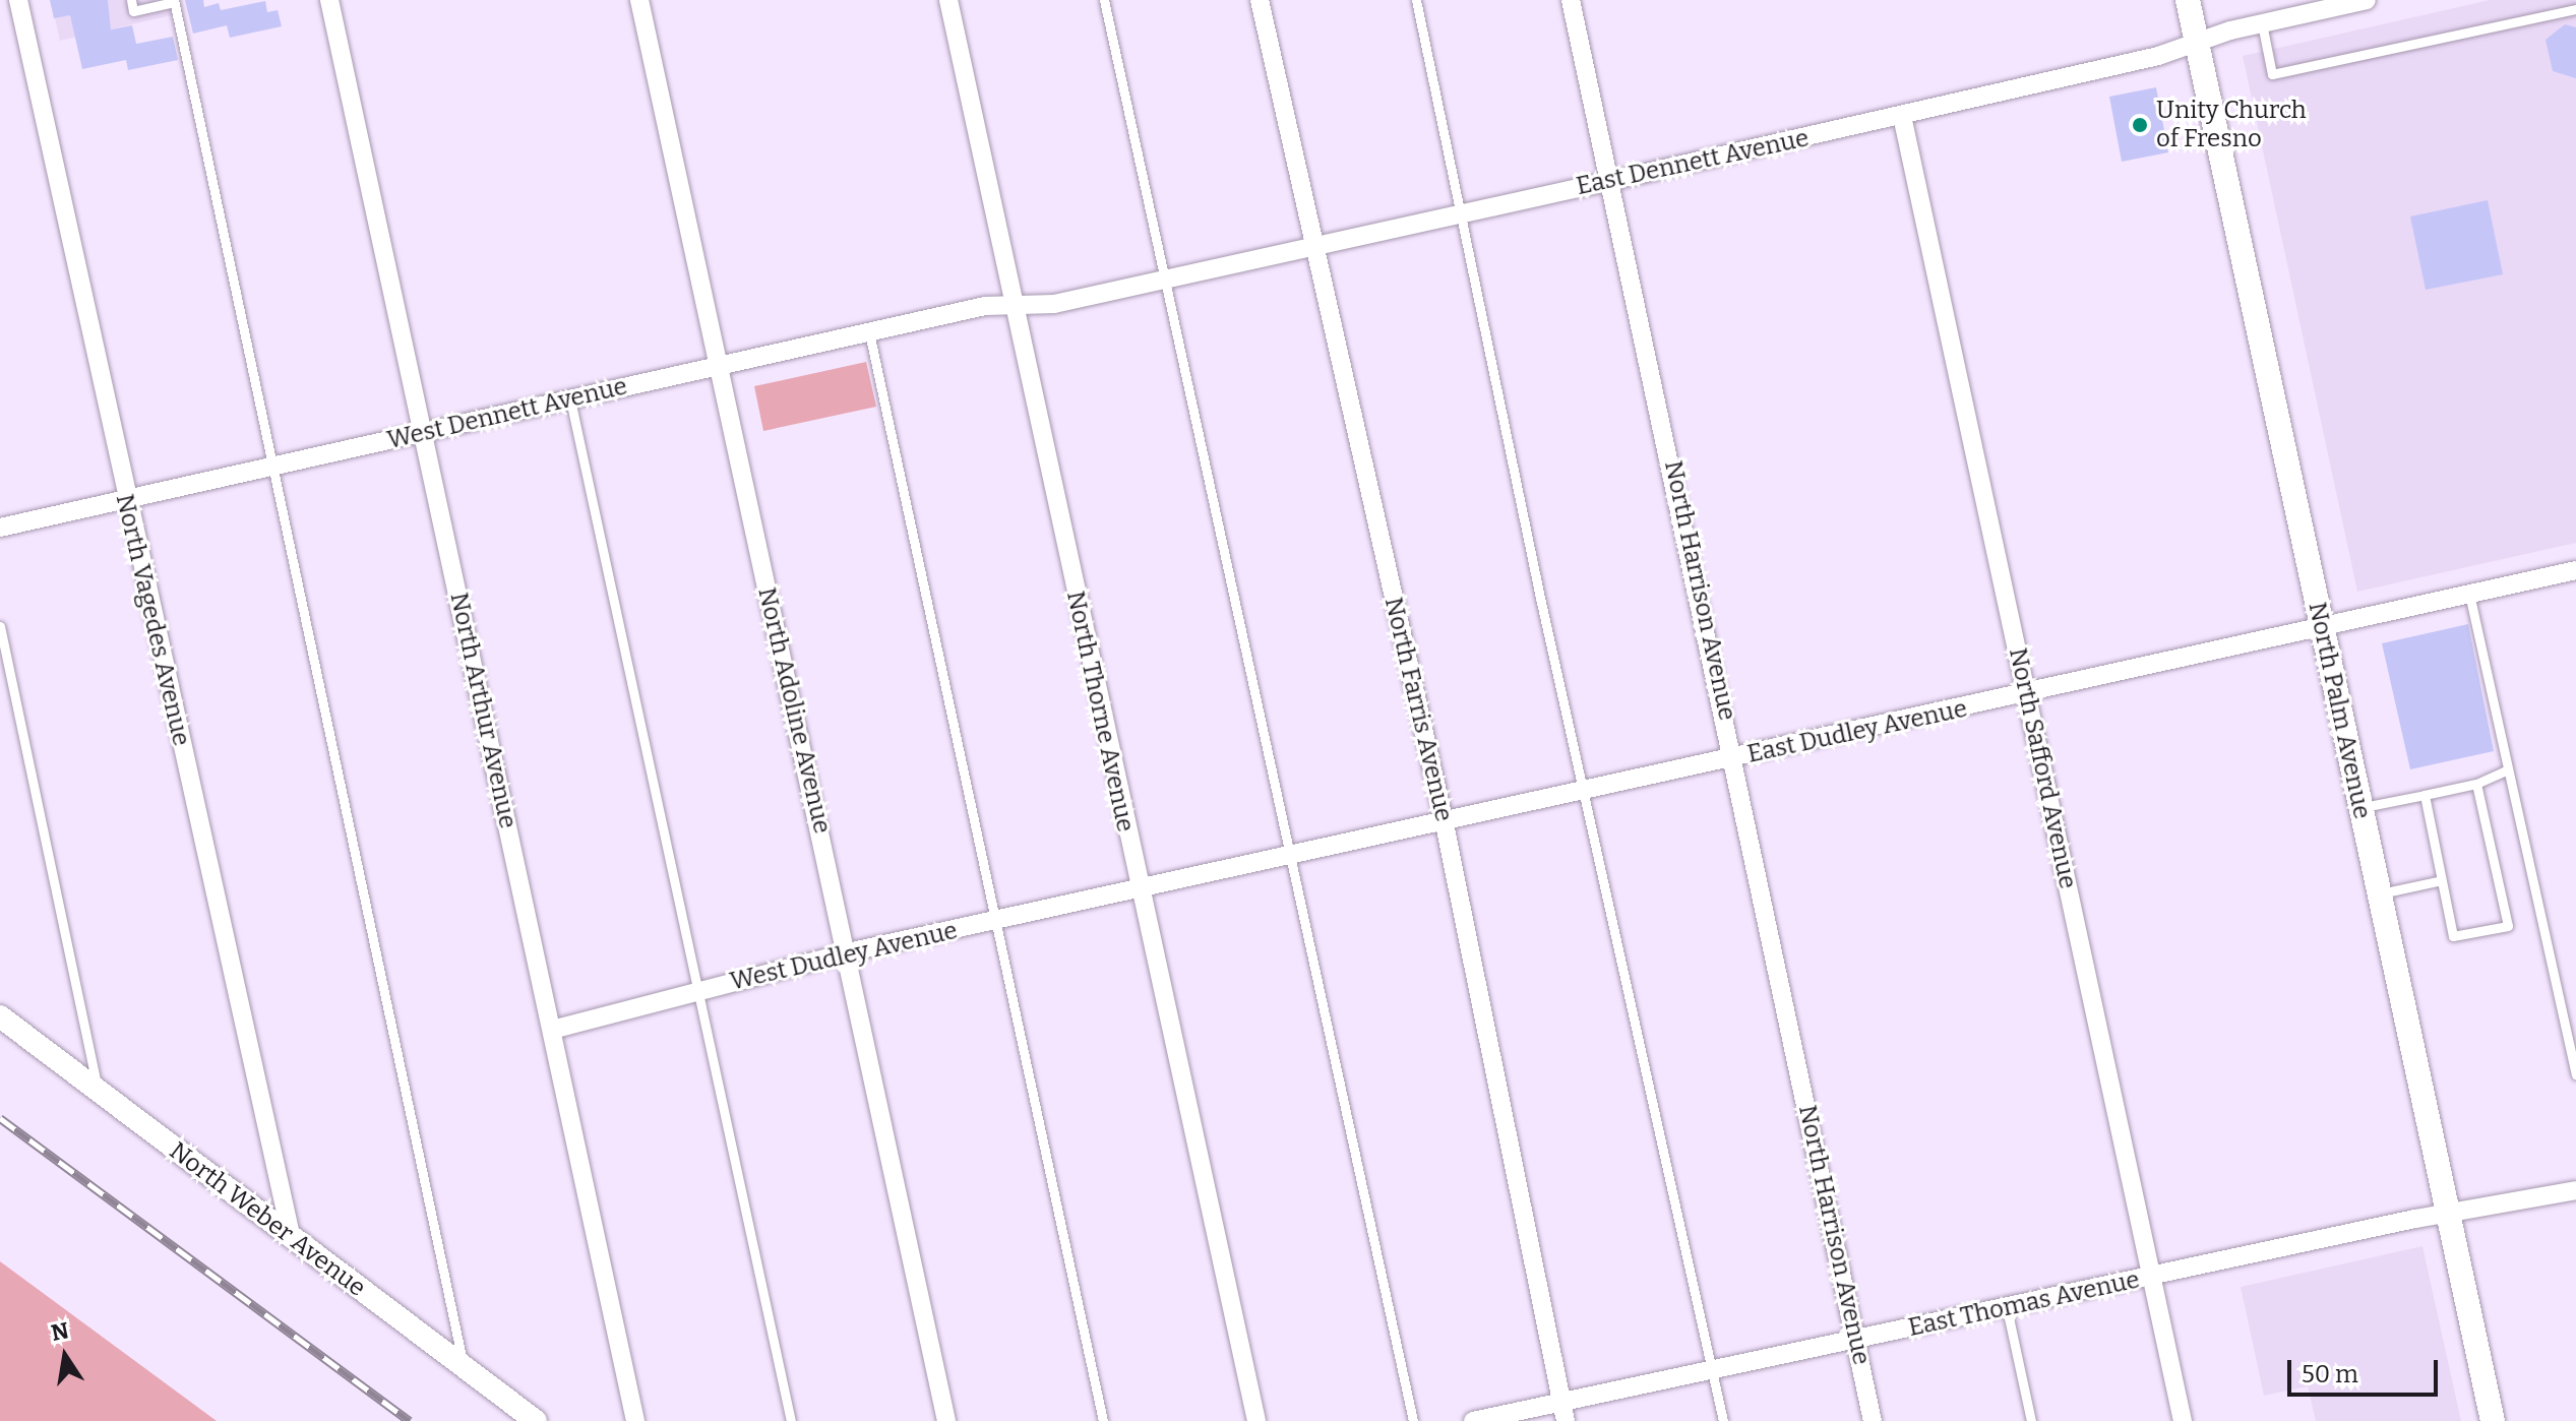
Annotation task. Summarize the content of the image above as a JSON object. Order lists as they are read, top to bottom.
{
  "streets": {
    "main road": ["North Palm Avenue"],
    "street": [
      "East Dennett Avenue",
      "West Dennett Avenue",
      "North Harrison Avenue",
      "North Vagedes Avenue",
      "North Farris Avenue",
      "North Arthur Avenue",
      "North Adoline Avenue",
      "North Thorne Avenue",
      "East Dudley Avenue",
      "North Safford Avenue",
      "West Dudley Avenue",
      "North Weber Avenue",
      "East Thomas Avenue"
    ]
  },
  "crossings": [
    ["East Dennett Avenue", "West Dennett Avenue"],
    ["East Dennett Avenue", "North Harrison Avenue"],
    ["East Dennett Avenue", "North Farris Avenue"],
    ["East Dennett Avenue", "North Palm Avenue"],
    ["East Dennett Avenue", "North Thorne Avenue"],
    ["East Dennett Avenue", "North Safford Avenue"],
    ["West Dennett Avenue", "North Vagedes Avenue"],
    ["West Dennett Avenue", "North Arthur Avenue"],
    ["West Dennett Avenue", "North Adoline Avenue"],
    ["West Dennett Avenue", "North Thorne Avenue"],
    ["North Harrison Avenue", "East Dudley Avenue"],
    ["North Harrison Avenue", "East Thomas Avenue"],
    ["North Vagedes Avenue", "North Weber Avenue"],
    ["North Farris Avenue", "East Dudley Avenue"],
    ["North Farris Avenue", "East Thomas Avenue"],
    ["North Arthur Avenue", "West Dudley Avenue"],
    ["North Adoline Avenue", "West Dudley Avenue"],
    ["North Palm Avenue", "East Dudley Avenue"],
    ["North Palm Avenue", "East Thomas Avenue"],
    ["North Thorne Avenue", "East Dudley Avenue"],
    ["North Thorne Avenue", "West Dudley Avenue"],
    ["East Dudley Avenue", "North Safford Avenue"],
    ["East Dudley Avenue", "West Dudley Avenue"],
    ["North Safford Avenue", "East Thomas Avenue"]
  ],
  "places": ["Unity Church of Fresno"],
  "scale_bar": "50 m",
  "north": "top"
}
